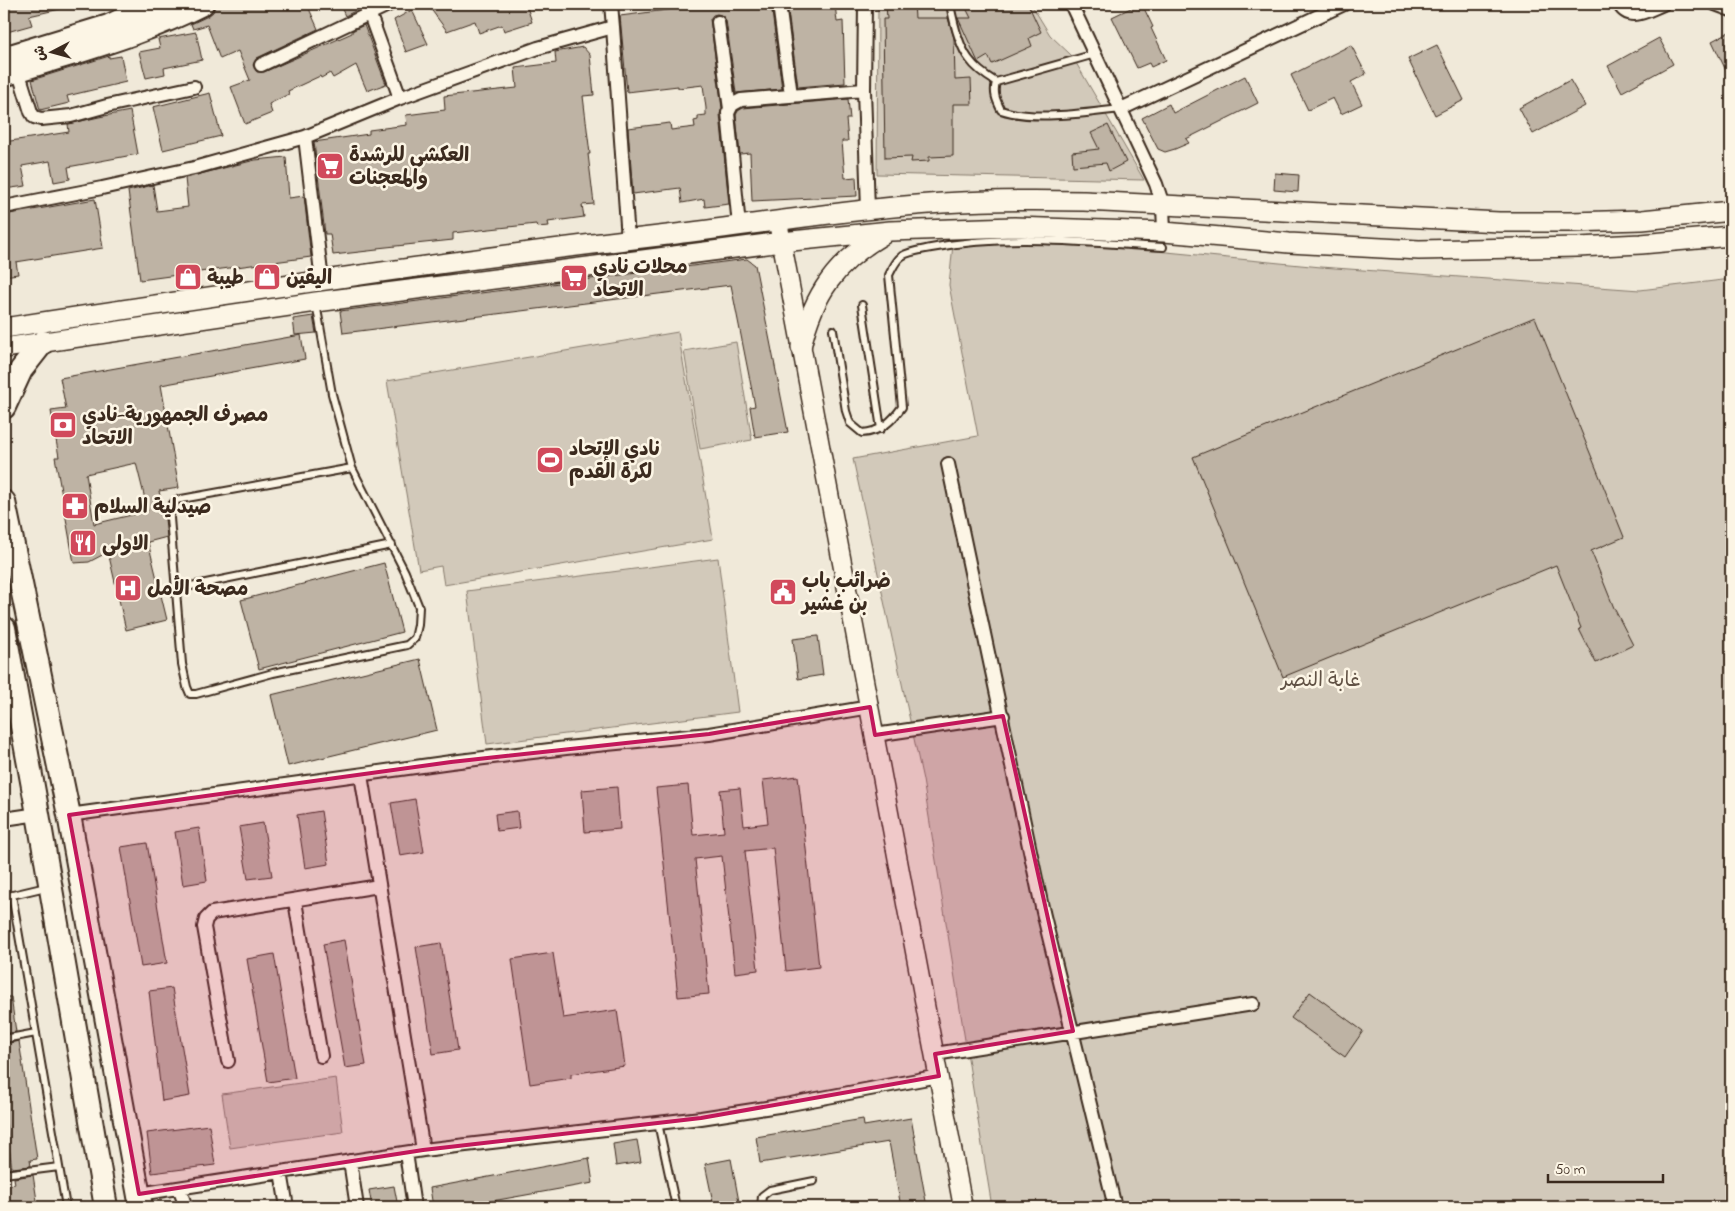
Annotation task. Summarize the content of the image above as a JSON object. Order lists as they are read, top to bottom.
{
  "parks": ["غابة النصر"],
  "places": {
    "supermarket": ["العكشي للرشدة والمعجنات", "محلات نادي الاتحاد"],
    "shop": ["طيبة", "اليقين"],
    "bank": ["مصرف الجمهورية-نادي الاتحاد"],
    "sports": ["نادي الإتحاد لكرة القدم"],
    "pharmacy": ["صيدلية السلام"],
    "restaurant": ["الاولى"],
    "hospital": ["مصحة الأمل"],
    "public building": ["ضرائب باب بن غشير"]
  },
  "scale_bar": "50 m",
  "north": "left"
}
